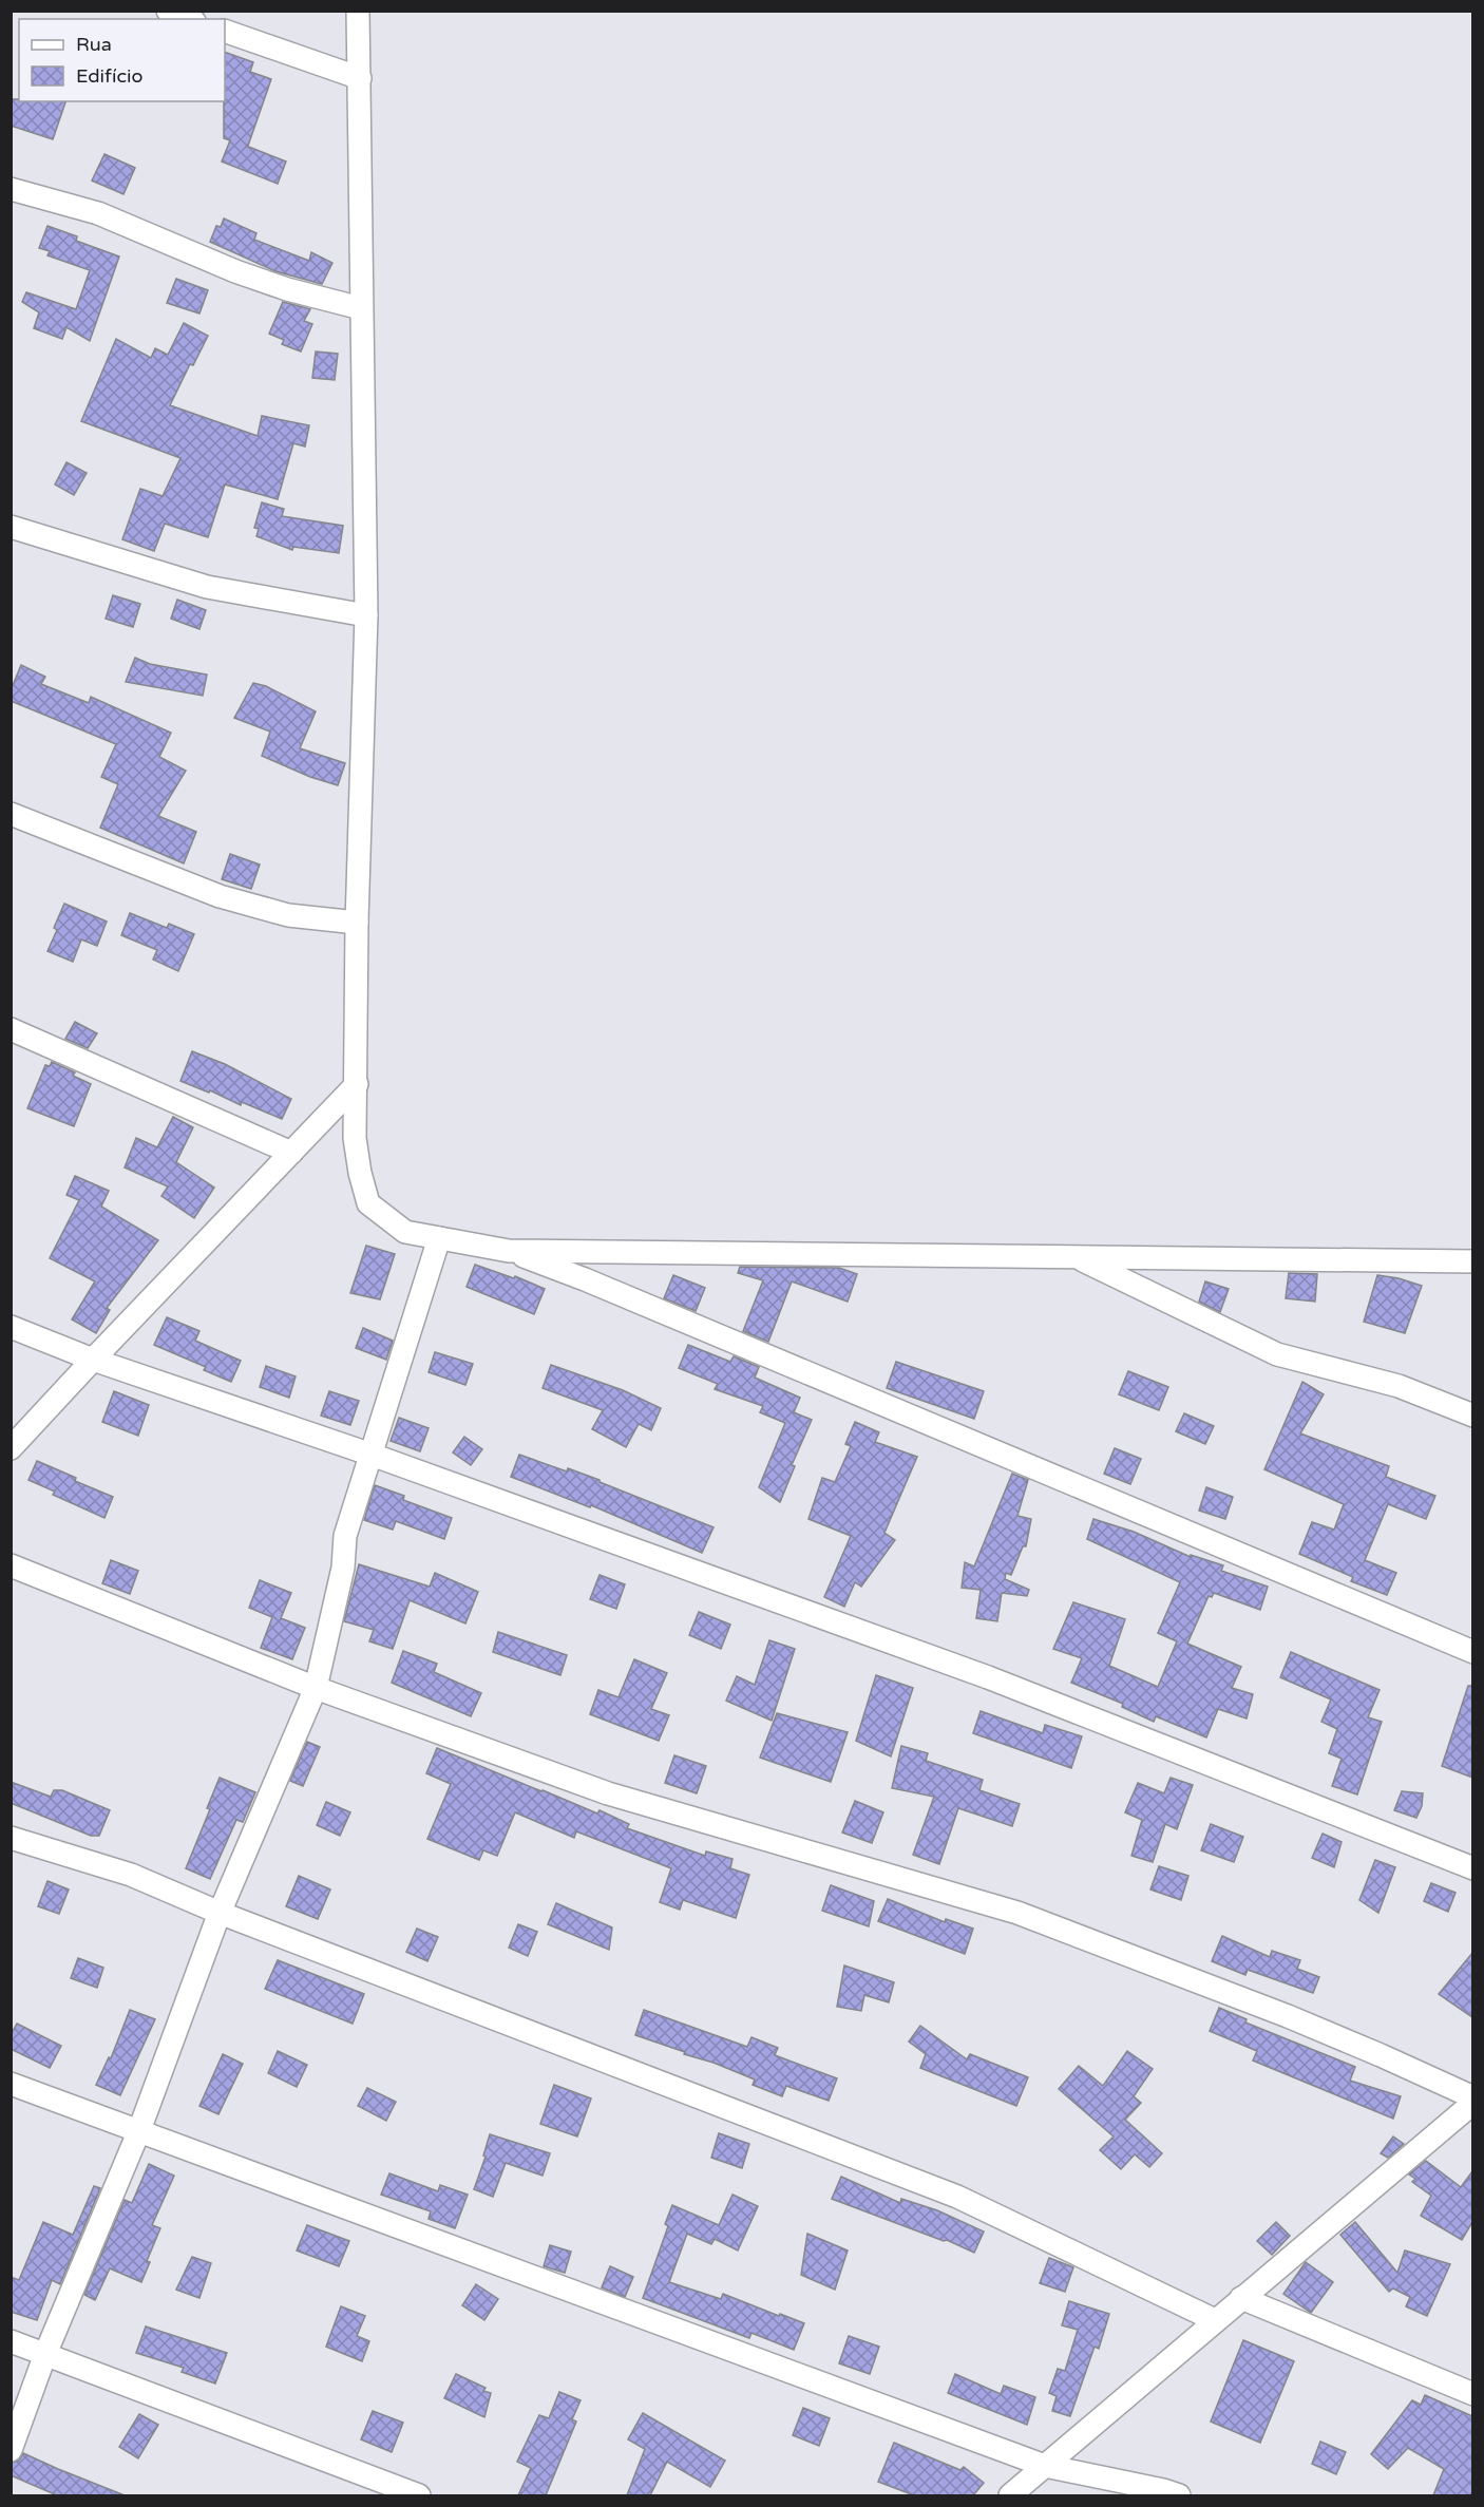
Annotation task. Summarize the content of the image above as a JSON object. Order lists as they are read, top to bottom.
{
  "legend": ["Rua", "Edifício"]
}
